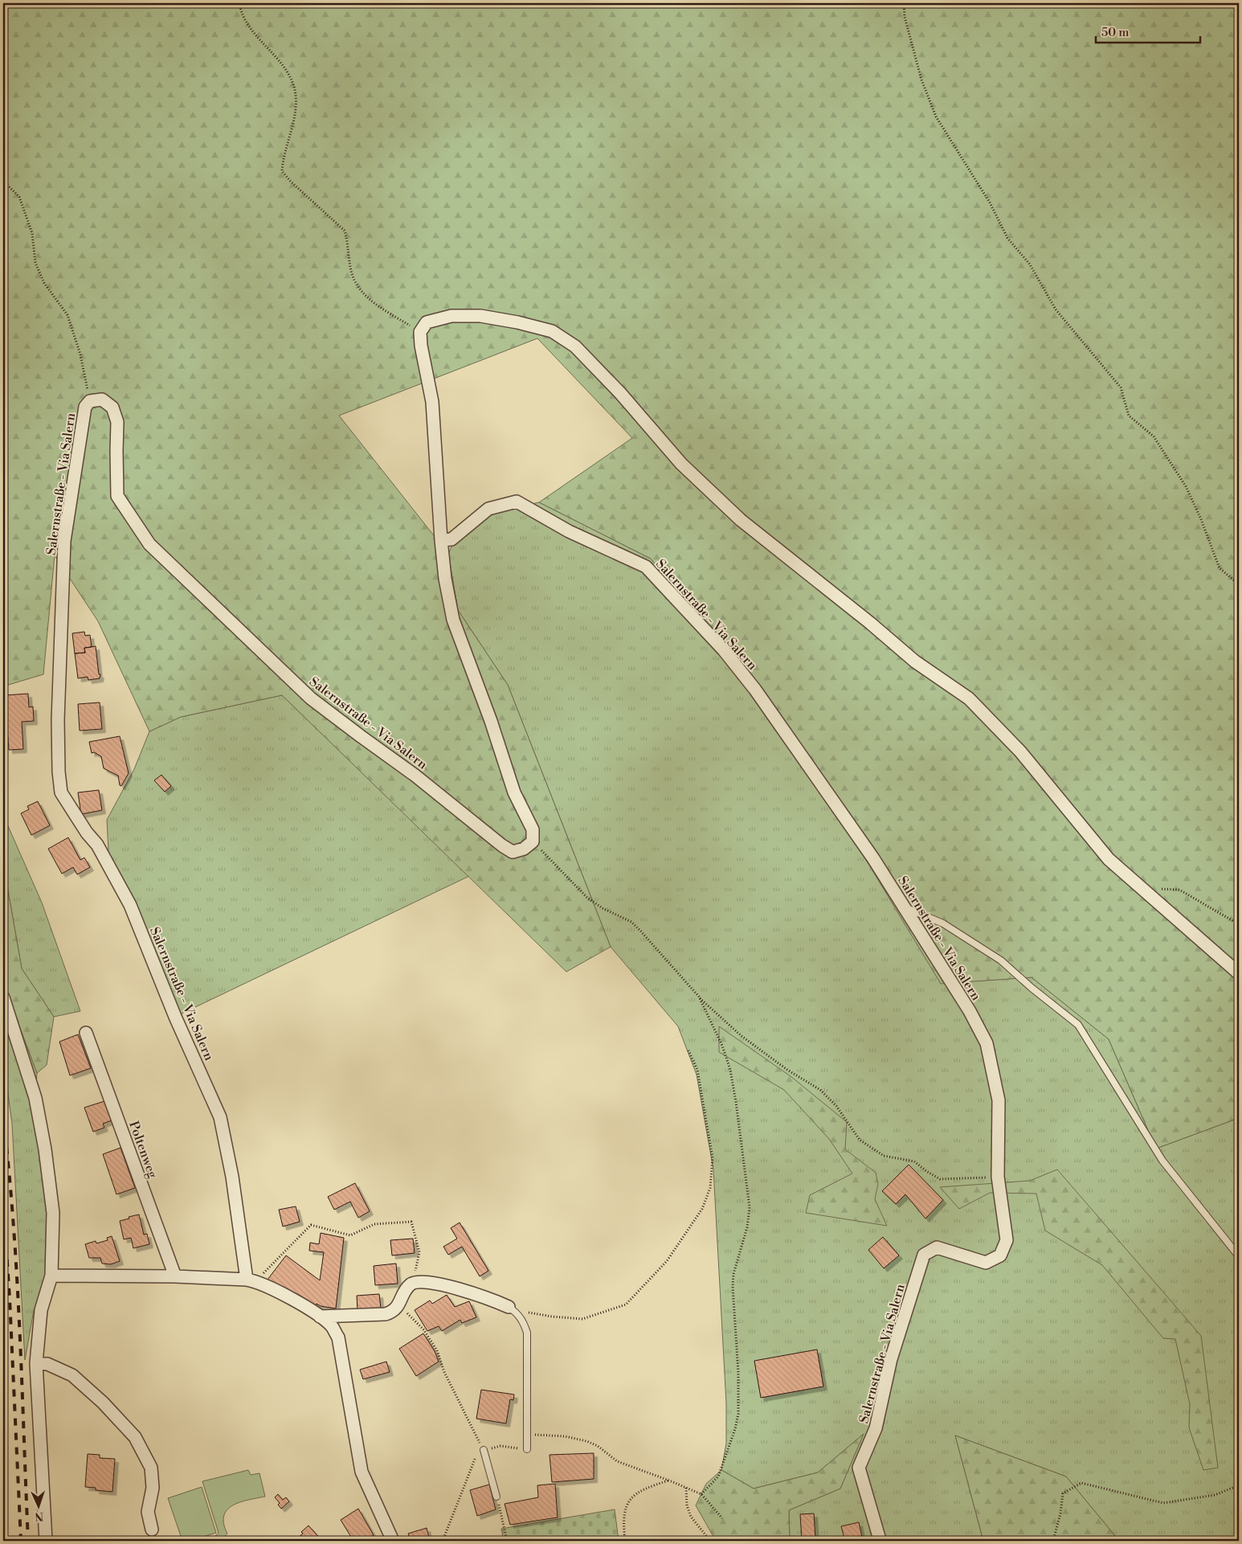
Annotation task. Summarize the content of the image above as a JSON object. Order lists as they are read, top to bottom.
{
  "streets": {
    "street": ["Salernstraße - Via Salern", "Poltenweg"]
  },
  "scale_bar": "50 m",
  "north": "bottom"
}
